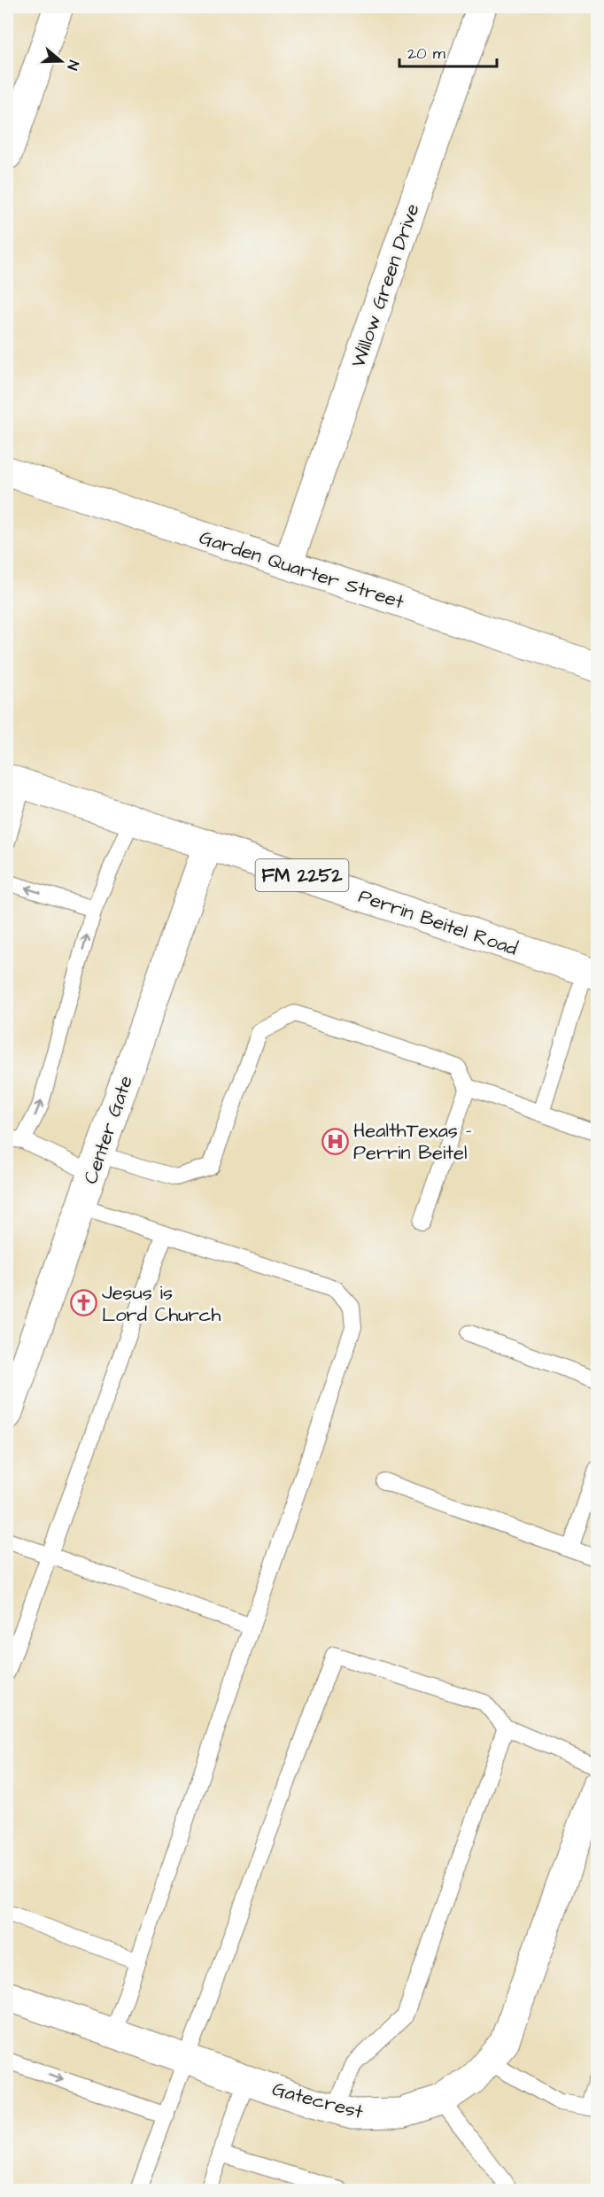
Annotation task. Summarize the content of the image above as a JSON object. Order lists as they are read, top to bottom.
{
  "streets": {
    "street": [
      "Willow Green Drive",
      "Garden Quarter Street",
      "FM 2252",
      "Perrin Beitel Road",
      "Center Gate",
      "Gatecrest"
    ]
  },
  "crossings": [
    ["Willow Green Drive", "Garden Quarter Street"],
    ["Perrin Beitel Road", "Center Gate"]
  ],
  "places": {
    "hospital": ["HealthTexas - Perrin Beitel"],
    "church": ["Jesus is Lord Church"]
  },
  "scale_bar": "20 m",
  "north": "right"
}
